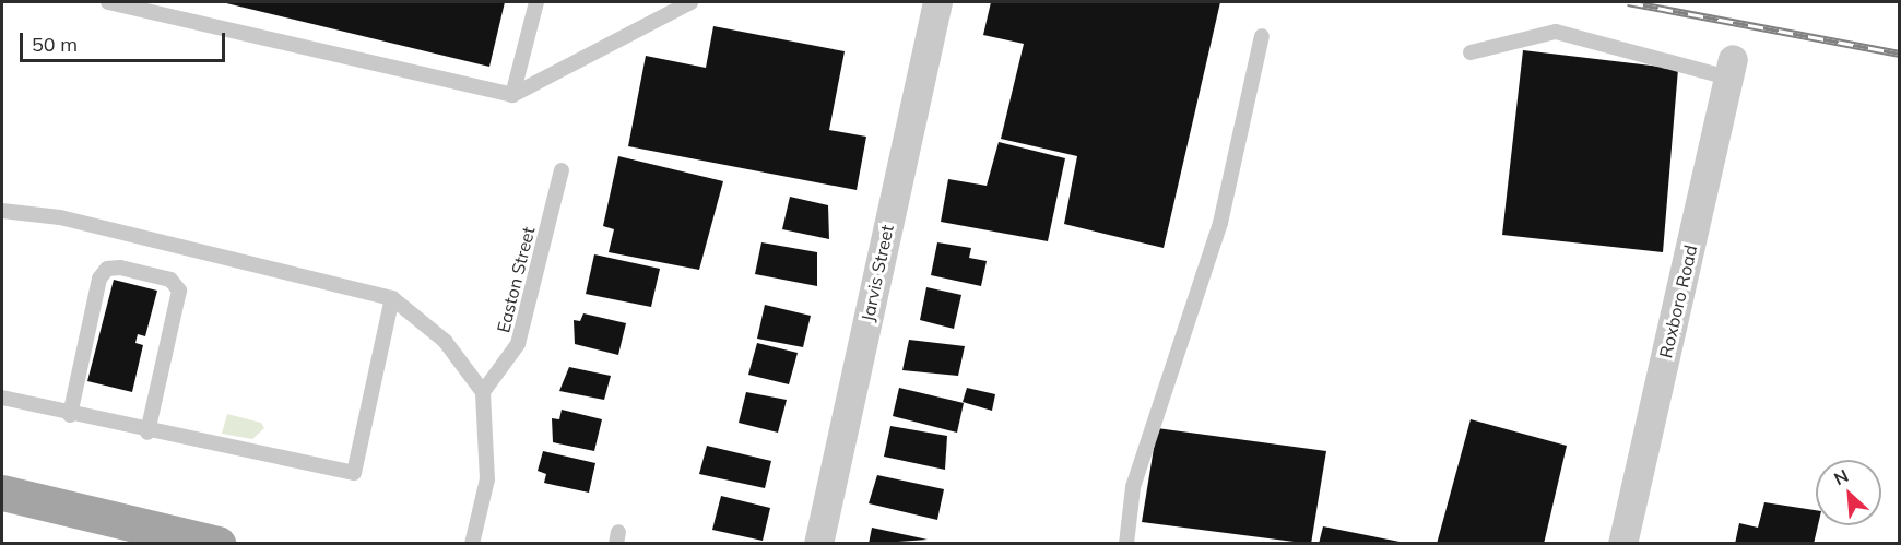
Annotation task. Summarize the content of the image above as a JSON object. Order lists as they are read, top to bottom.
{
  "streets": {
    "street": ["Jarvis Street", "Roxboro Road"],
    "lane": ["Easton Street"]
  },
  "scale_bar": "50 m",
  "north": "top left"
}
